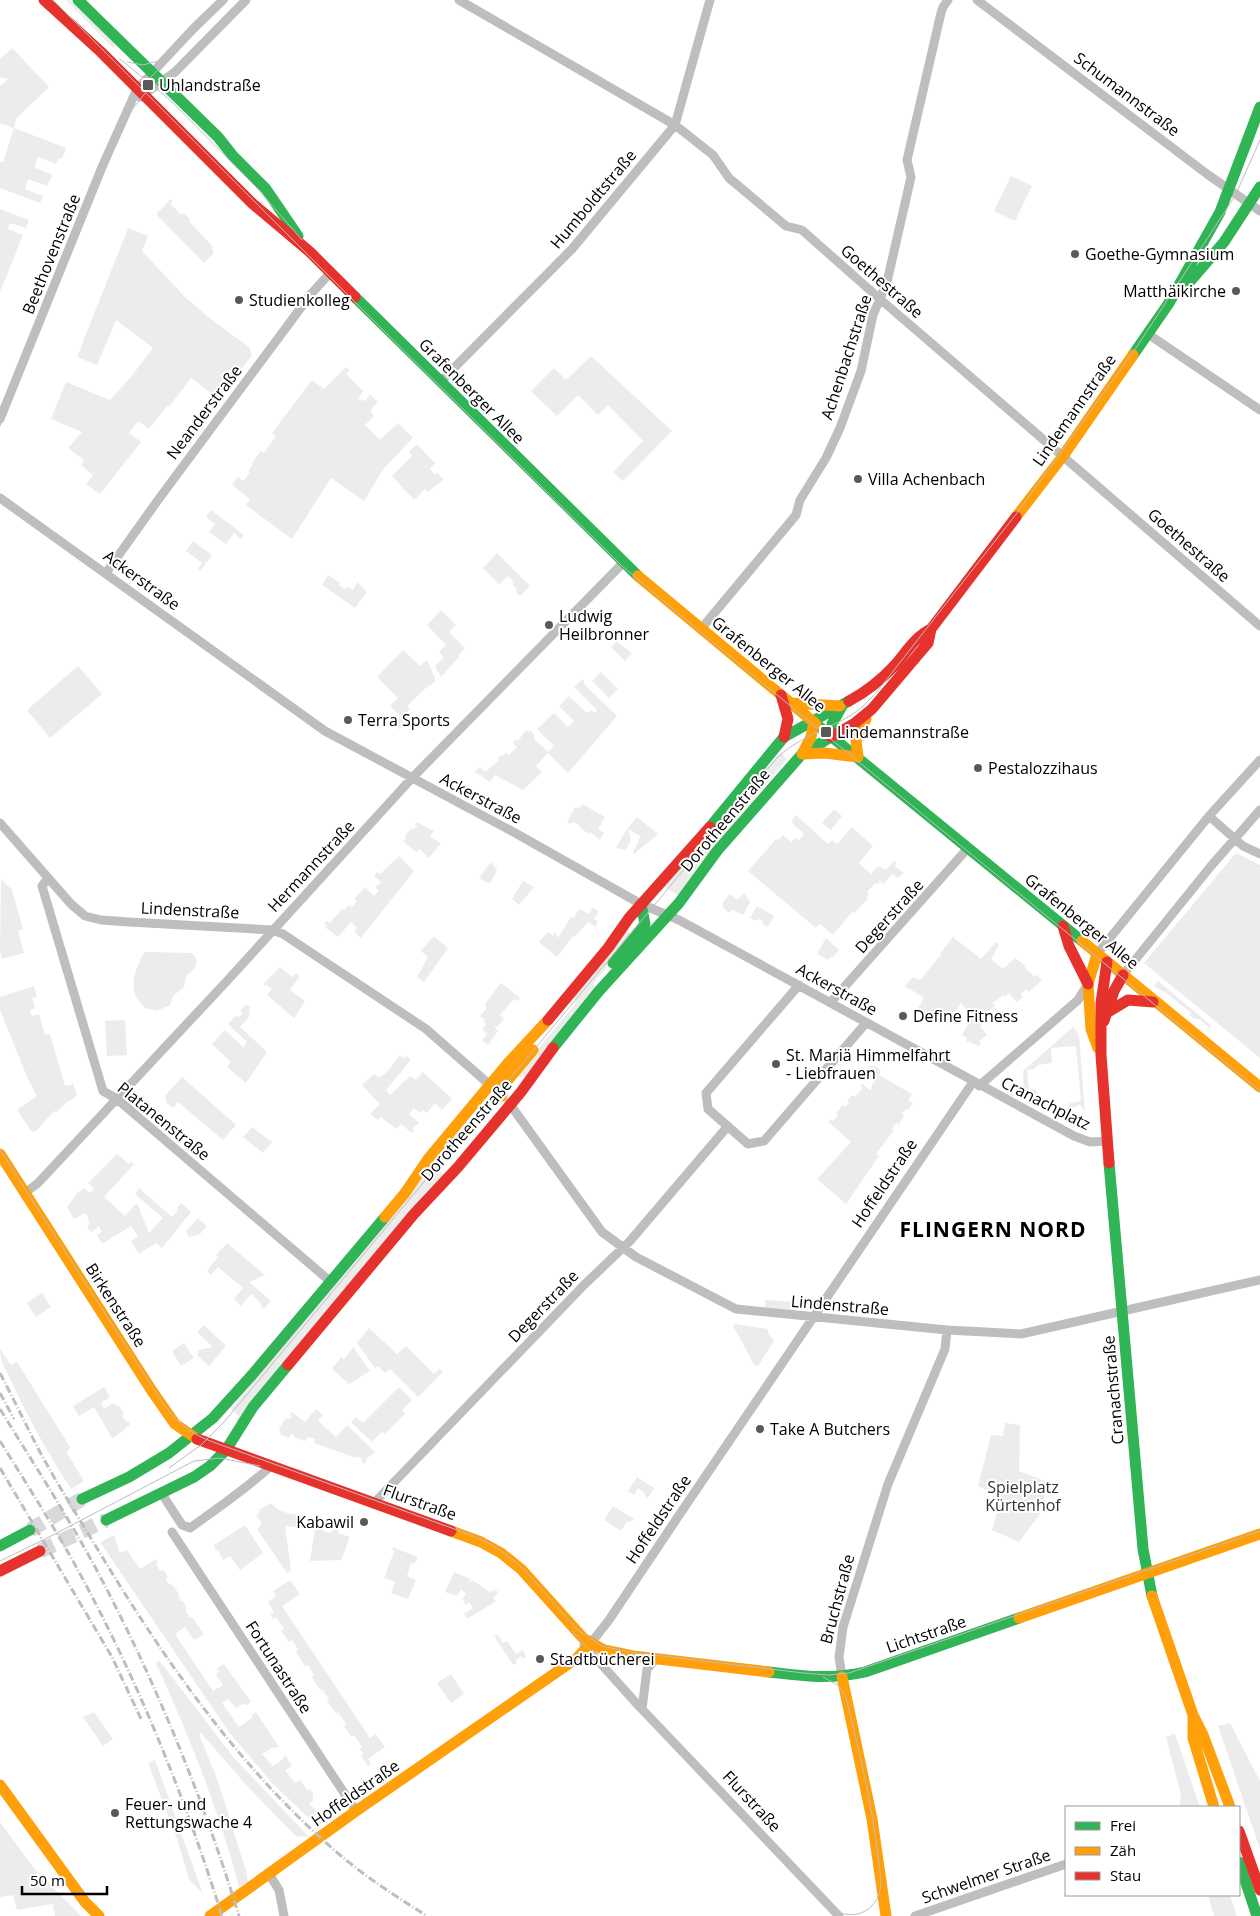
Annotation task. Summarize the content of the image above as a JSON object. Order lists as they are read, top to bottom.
{
  "streets": {
    "main road": [
      "Grafenberger Allee",
      "Lindemannstraße",
      "Dorotheenstraße",
      "Hoffeldstraße",
      "Birkenstraße",
      "Cranachstraße",
      "Flurstraße",
      "Bruchstraße",
      "Lichtstraße"
    ],
    "street": [
      "Schumannstraße",
      "Humboldtstraße",
      "Beethovenstraße",
      "Goethestraße",
      "Achenbachstraße",
      "Neanderstraße",
      "Ackerstraße",
      "Hermannstraße",
      "Lindenstraße",
      "Degerstraße",
      "Cranachplatz",
      "Platanenstraße",
      "Fortunastraße",
      "Schwelmer Straße"
    ]
  },
  "crossings": [
    ["Schumannstraße", "Lindemannstraße"],
    ["Humboldtstraße", "Goethestraße"],
    ["Humboldtstraße", "Grafenberger Allee"],
    ["Beethovenstraße", "Grafenberger Allee"],
    ["Goethestraße", "Achenbachstraße"],
    ["Goethestraße", "Lindemannstraße"],
    ["Achenbachstraße", "Grafenberger Allee"],
    ["Grafenberger Allee", "Lindemannstraße"],
    ["Grafenberger Allee", "Neanderstraße"],
    ["Grafenberger Allee", "Dorotheenstraße"],
    ["Grafenberger Allee", "Hermannstraße"],
    ["Grafenberger Allee", "Degerstraße"],
    ["Grafenberger Allee", "Cranachstraße"],
    ["Lindemannstraße", "Dorotheenstraße"],
    ["Neanderstraße", "Ackerstraße"],
    ["Ackerstraße", "Dorotheenstraße"],
    ["Ackerstraße", "Hermannstraße"],
    ["Ackerstraße", "Degerstraße"],
    ["Ackerstraße", "Cranachplatz"],
    ["Ackerstraße", "Hoffeldstraße"],
    ["Dorotheenstraße", "Lindenstraße"],
    ["Dorotheenstraße", "Platanenstraße"],
    ["Dorotheenstraße", "Birkenstraße"],
    ["Dorotheenstraße", "Flurstraße"],
    ["Hermannstraße", "Lindenstraße"],
    ["Hermannstraße", "Platanenstraße"],
    ["Hermannstraße", "Birkenstraße"],
    ["Lindenstraße", "Degerstraße"],
    ["Lindenstraße", "Platanenstraße"],
    ["Lindenstraße", "Hoffeldstraße"],
    ["Lindenstraße", "Cranachstraße"],
    ["Lindenstraße", "Bruchstraße"],
    ["Degerstraße", "Flurstraße"],
    ["Cranachplatz", "Hoffeldstraße"],
    ["Cranachplatz", "Cranachstraße"],
    ["Hoffeldstraße", "Cranachstraße"],
    ["Hoffeldstraße", "Flurstraße"],
    ["Hoffeldstraße", "Lichtstraße"],
    ["Hoffeldstraße", "Fortunastraße"],
    ["Birkenstraße", "Flurstraße"],
    ["Cranachstraße", "Lichtstraße"],
    ["Flurstraße", "Lichtstraße"],
    ["Bruchstraße", "Lichtstraße"]
  ],
  "districts": ["FLINGERN NORD"],
  "parks": ["Spielplatz Kürtenhof"],
  "places": {
    "transit": ["Uhlandstraße", "Lindemannstraße"],
    "other": [
      "Goethe-Gymnasium",
      "Matthäikirche",
      "Studienkolleg",
      "Villa Achenbach",
      "Ludwig Heilbronner",
      "Terra Sports",
      "Pestalozzihaus",
      "Define Fitness",
      "St. Mariä Himmelfahrt - Liebfrauen",
      "Take A Butchers",
      "Kabawil",
      "Stadtbücherei",
      "Feuer- und Rettungswache 4"
    ]
  },
  "legend": ["Frei", "Zäh", "Stau"],
  "scale_bar": "50 m"
}
